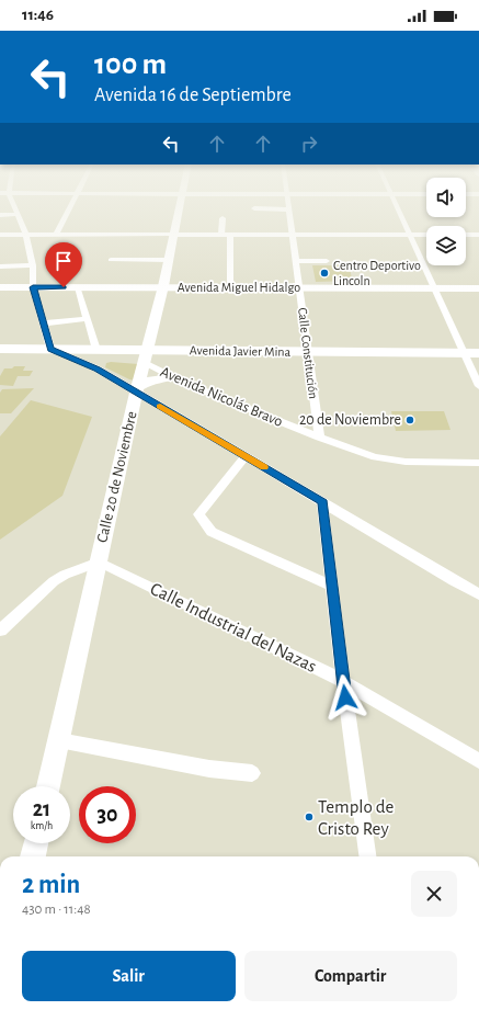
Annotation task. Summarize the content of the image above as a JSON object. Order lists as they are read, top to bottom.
{
  "streets": {
    "main road": ["Avenida Miguel Hidalgo", "Avenida Javier Mina", "Calle 20 de Noviembre"],
    "street": ["Calle Constitución", "Avenida Nicolás Bravo", "Calle Industrial del Nazas"]
  },
  "crossings": [
    ["Avenida Miguel Hidalgo", "Calle Constitución"],
    ["Avenida Miguel Hidalgo", "Calle 20 de Noviembre"],
    ["Avenida Javier Mina", "Calle Constitución"],
    ["Avenida Javier Mina", "Avenida Nicolás Bravo"],
    ["Avenida Javier Mina", "Calle 20 de Noviembre"],
    ["Calle Constitución", "Avenida Nicolás Bravo"],
    ["Avenida Nicolás Bravo", "Calle 20 de Noviembre"],
    ["Calle 20 de Noviembre", "Calle Industrial del Nazas"]
  ],
  "places": ["Centro Deportivo Lincoln", "20 de Noviembre", "Templo de Cristo Rey"],
  "page": {
    "status": "11:46",
    "turn": ["100 m", "Avenida 16 de Septiembre"],
    "speed": "21 km/h",
    "limit": "30",
    "heading": ["2 min", "430 m · 11:48"],
    "buttons": ["Salir", "Compartir"]
  }
}
